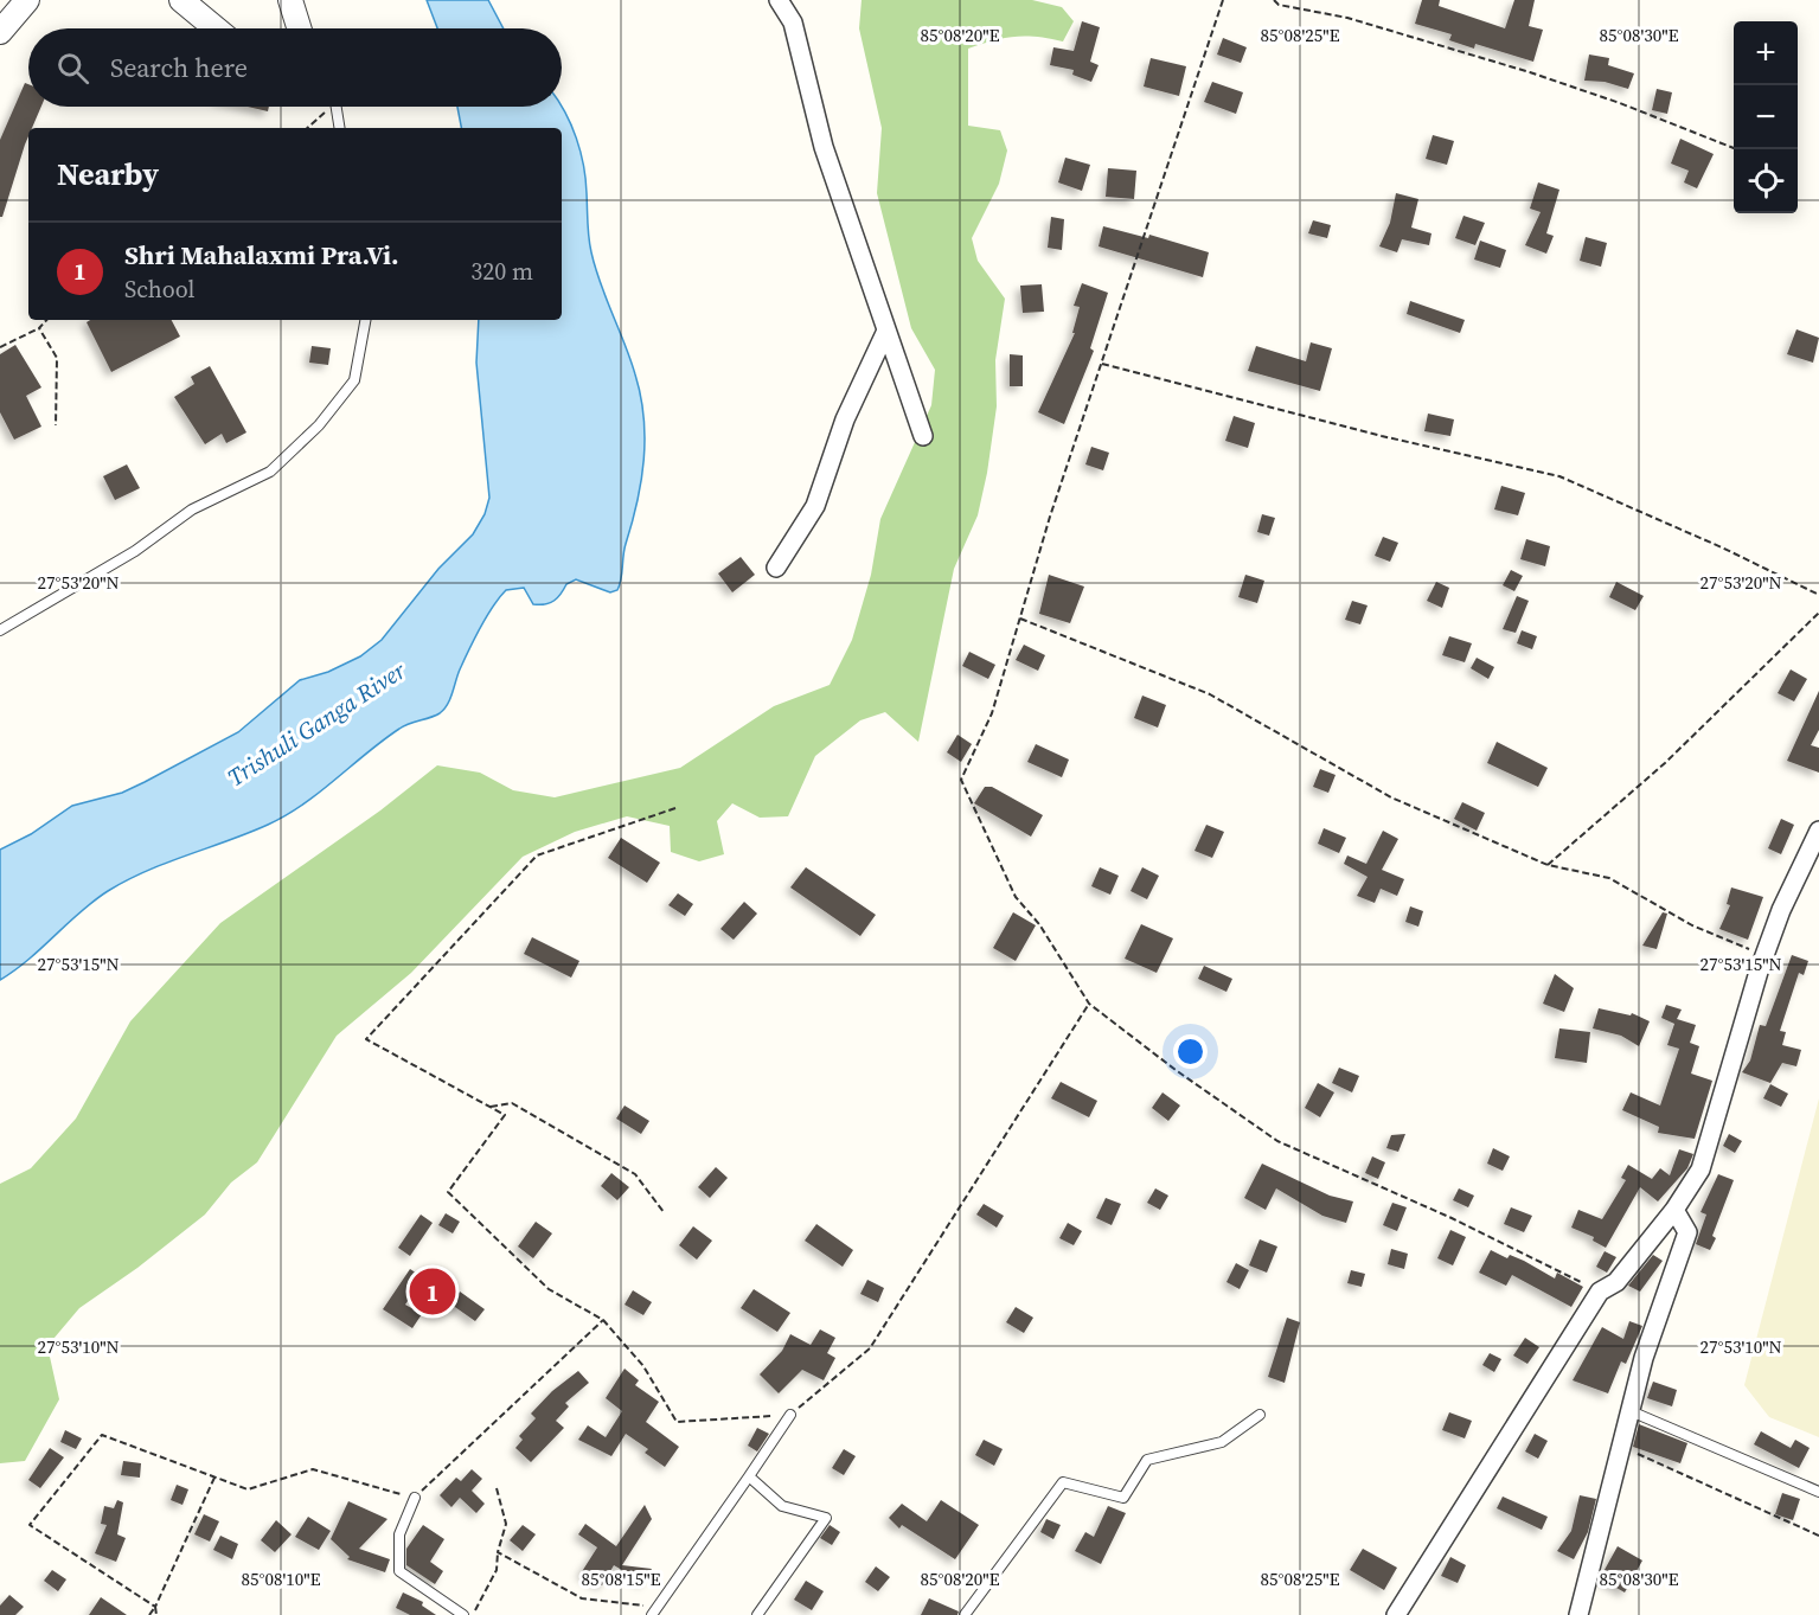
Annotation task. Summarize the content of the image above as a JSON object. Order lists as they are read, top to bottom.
{
  "water": ["Trishuli Ganga River"],
  "page": {
    "map_buttons": ["+", "−"],
    "search": "Search here",
    "heading": "Nearby",
    "list": [
      {
        "mark": "1",
        "name": "Shri Mahalaxmi Pra.Vi.",
        "note": "School",
        "value": "320 m"
      }
    ],
    "pins": "1"
  },
  "coordinates": [
    "85°08'20\"E",
    "85°08'25\"E",
    "85°08'30\"E",
    "27°53'20\"N",
    "27°53'15\"N",
    "27°53'10\"N",
    "85°08'10\"E",
    "85°08'15\"E"
  ]
}
